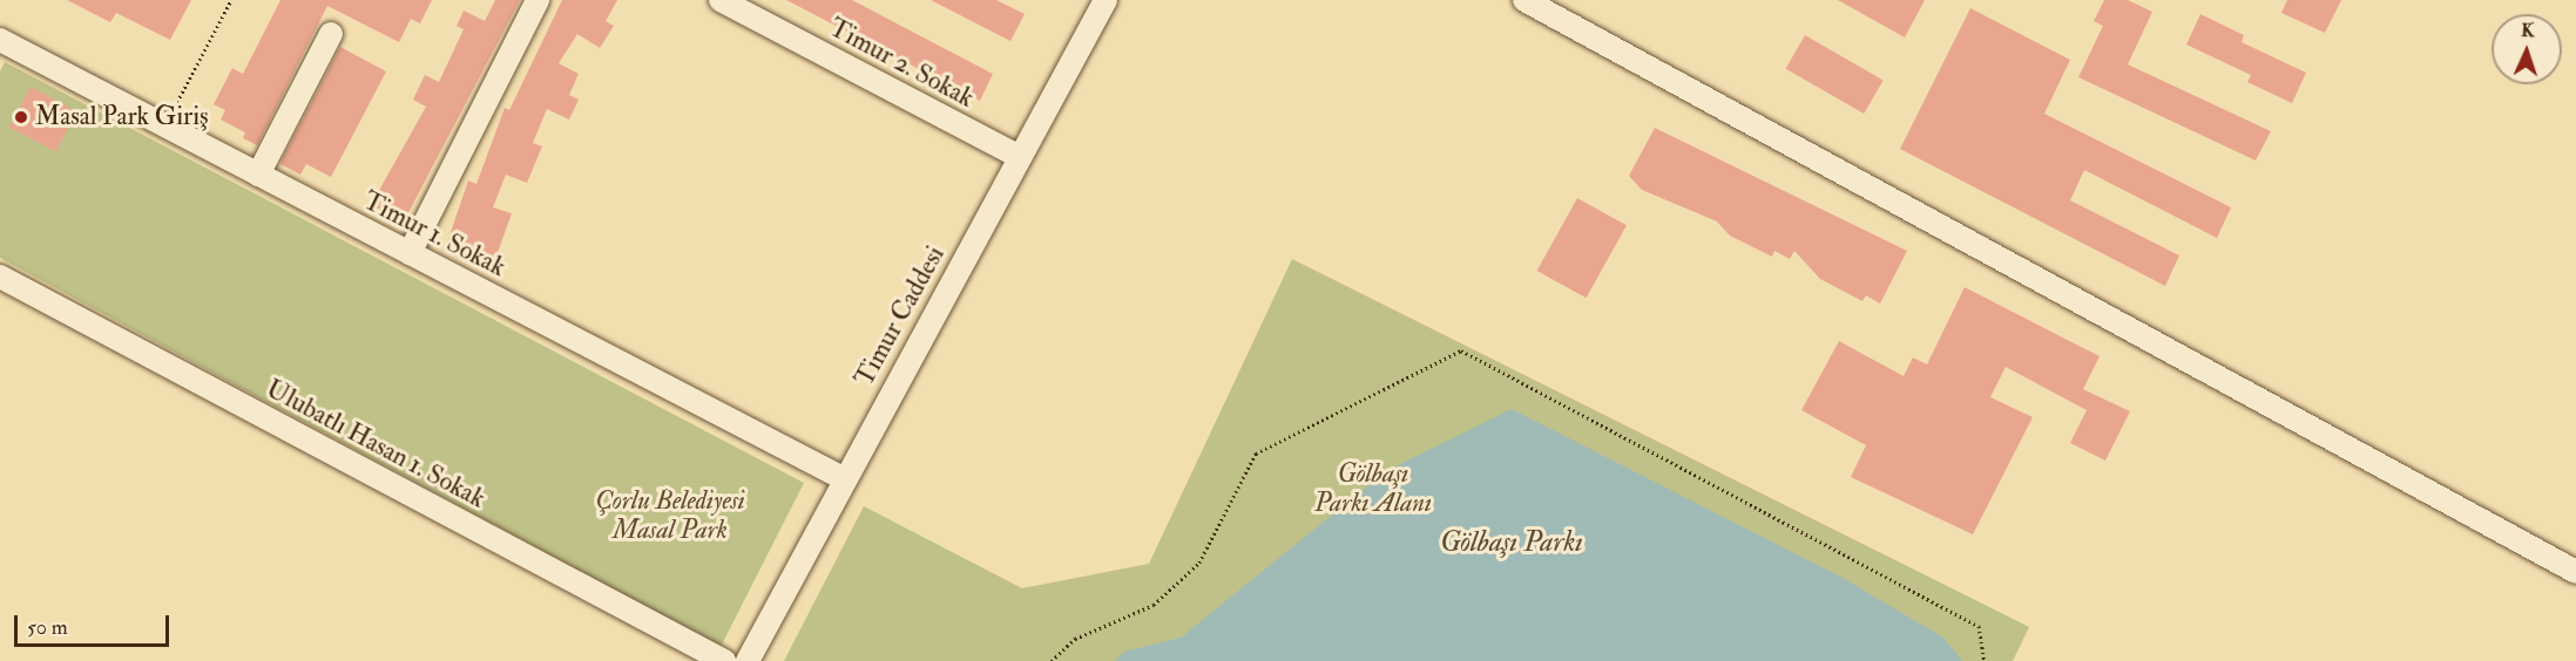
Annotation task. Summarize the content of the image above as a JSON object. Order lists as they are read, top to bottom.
{
  "streets": {
    "street": [
      "Timur 2. Sokak",
      "Timur 1. Sokak",
      "Timur Caddesi",
      "Ulubatlı Hasan 1. Sokak"
    ]
  },
  "crossings": [
    ["Timur 2. Sokak", "Timur Caddesi"],
    ["Timur 1. Sokak", "Timur Caddesi"]
  ],
  "water": ["Gölbaşı Parkı"],
  "parks": ["Gölbaşı Parkı Alanı", "Çorlu Belediyesi Masal Park"],
  "places": ["Masal Park Giriş"],
  "scale_bar": "50 m",
  "north": "top"
}
